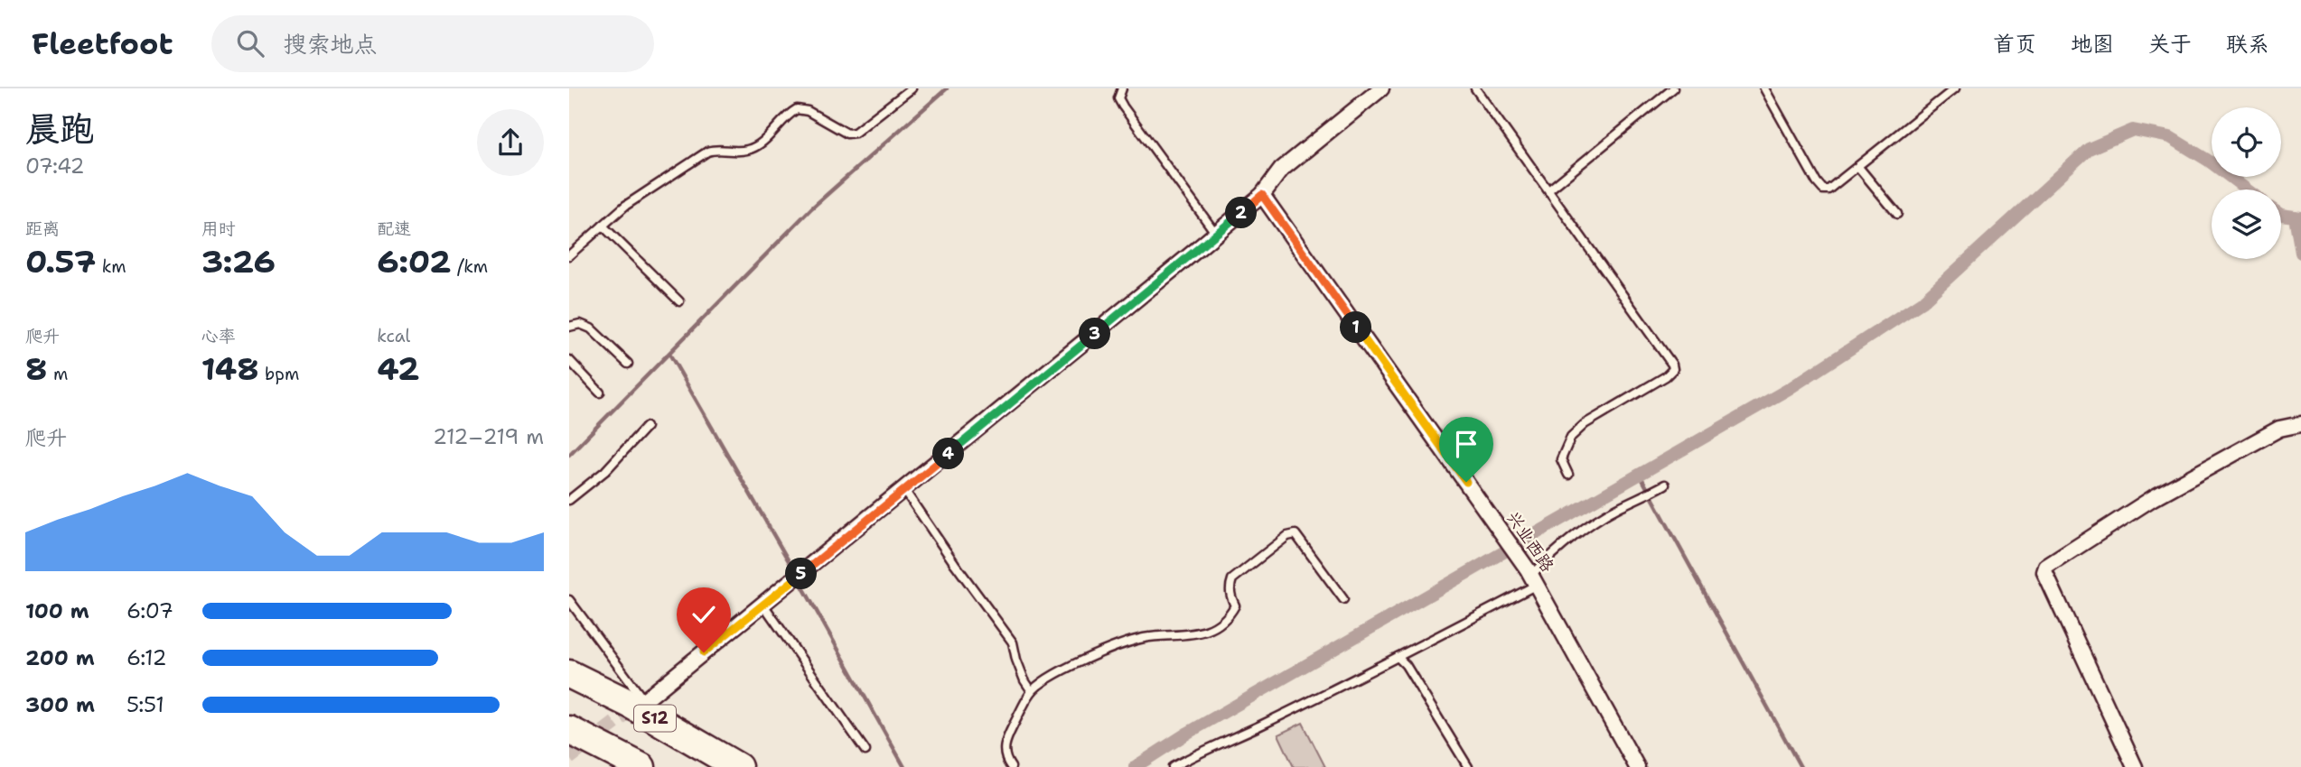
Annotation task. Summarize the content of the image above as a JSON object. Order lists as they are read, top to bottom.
{
  "streets": {
    "highway": ["S12"],
    "street": ["兴业西路"]
  },
  "page": {
    "header": "Fleetfoot",
    "search": "搜索地点",
    "nav": [
      "首页",
      "地图",
      "关于",
      "联系"
    ],
    "heading": ["晨跑", "07:42"],
    "stats": [
      ["距离", "0.57 km"],
      ["用时", "3:26"],
      ["配速", "6:02 /km"],
      ["爬升", "8 m"],
      ["心率", "148 bpm"],
      ["kcal", "42"]
    ],
    "pins": [
      "2",
      "1",
      "3",
      "4",
      "5"
    ],
    "chart": ["爬升", "212–219 m"],
    "list": [
      {
        "name": "100 m",
        "note": "6:07"
      },
      {
        "name": "200 m",
        "note": "6:12"
      },
      {
        "name": "300 m",
        "note": "5:51"
      }
    ]
  }
}
